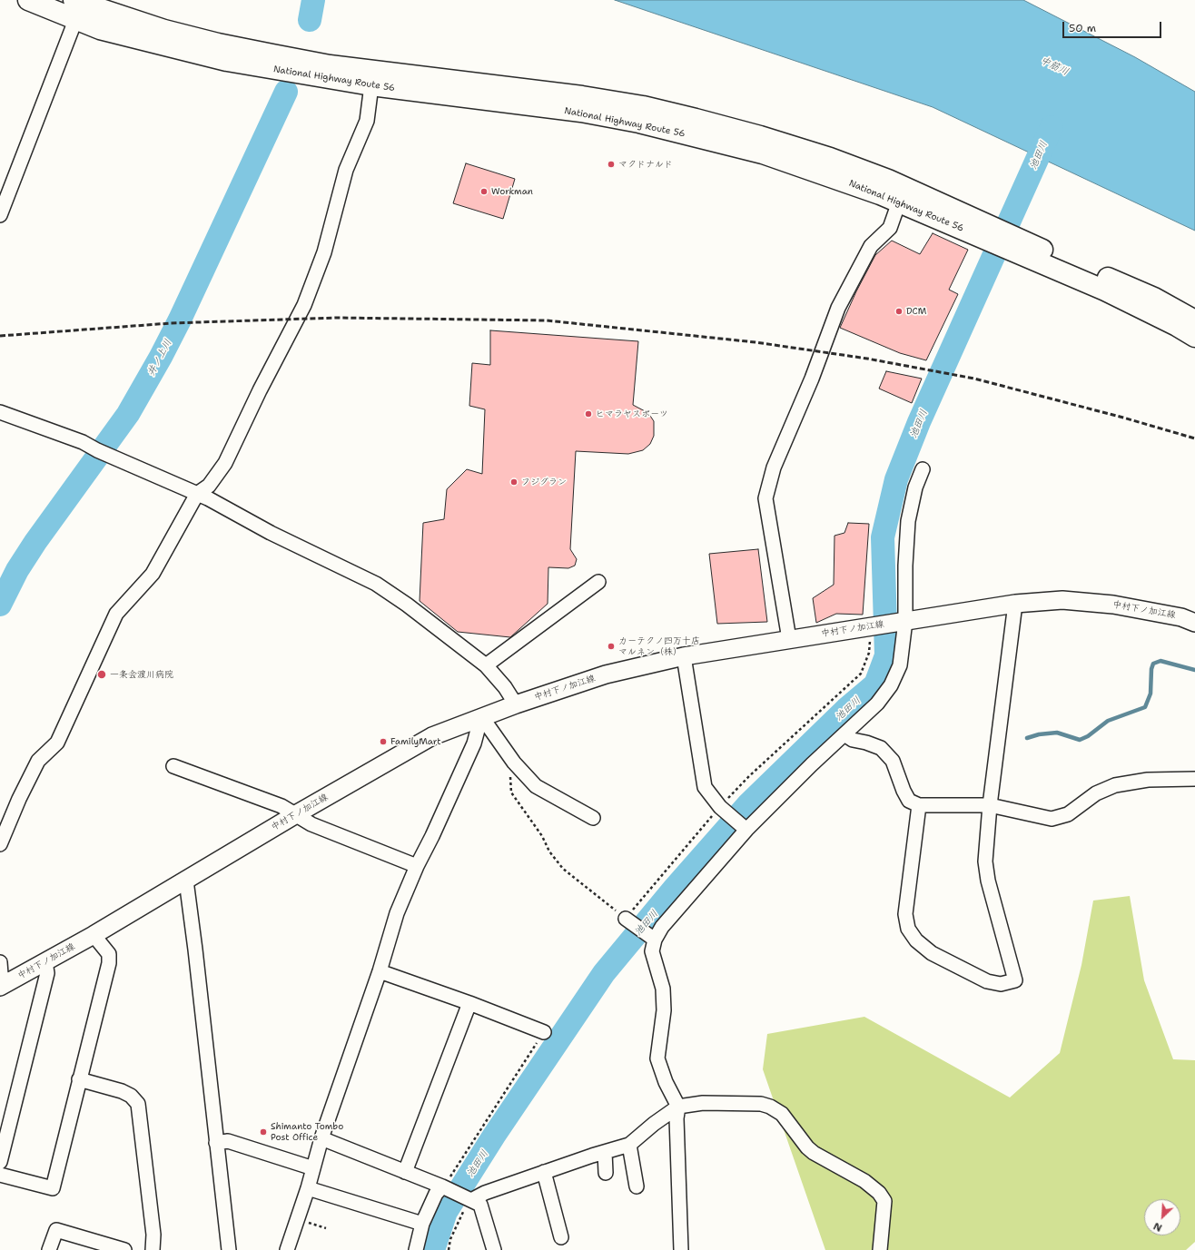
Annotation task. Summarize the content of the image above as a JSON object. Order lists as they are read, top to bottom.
{
  "streets": {
    "highway": ["National Highway Route 56"],
    "main road": ["中村下ノ加江線"]
  },
  "water": ["中筋川", "池田川", "井ノ上川"],
  "places": [
    "マクドナルド",
    "Workman",
    "DCM",
    "ヒマラヤスポーツ",
    "フジグラン",
    "カーテクノ四万十店 マルネン（株）",
    "一条会渡川病院",
    "FamilyMart",
    "Shimanto Tombo Post Office"
  ],
  "scale_bar": "50 m",
  "north": "bottom left"
}
